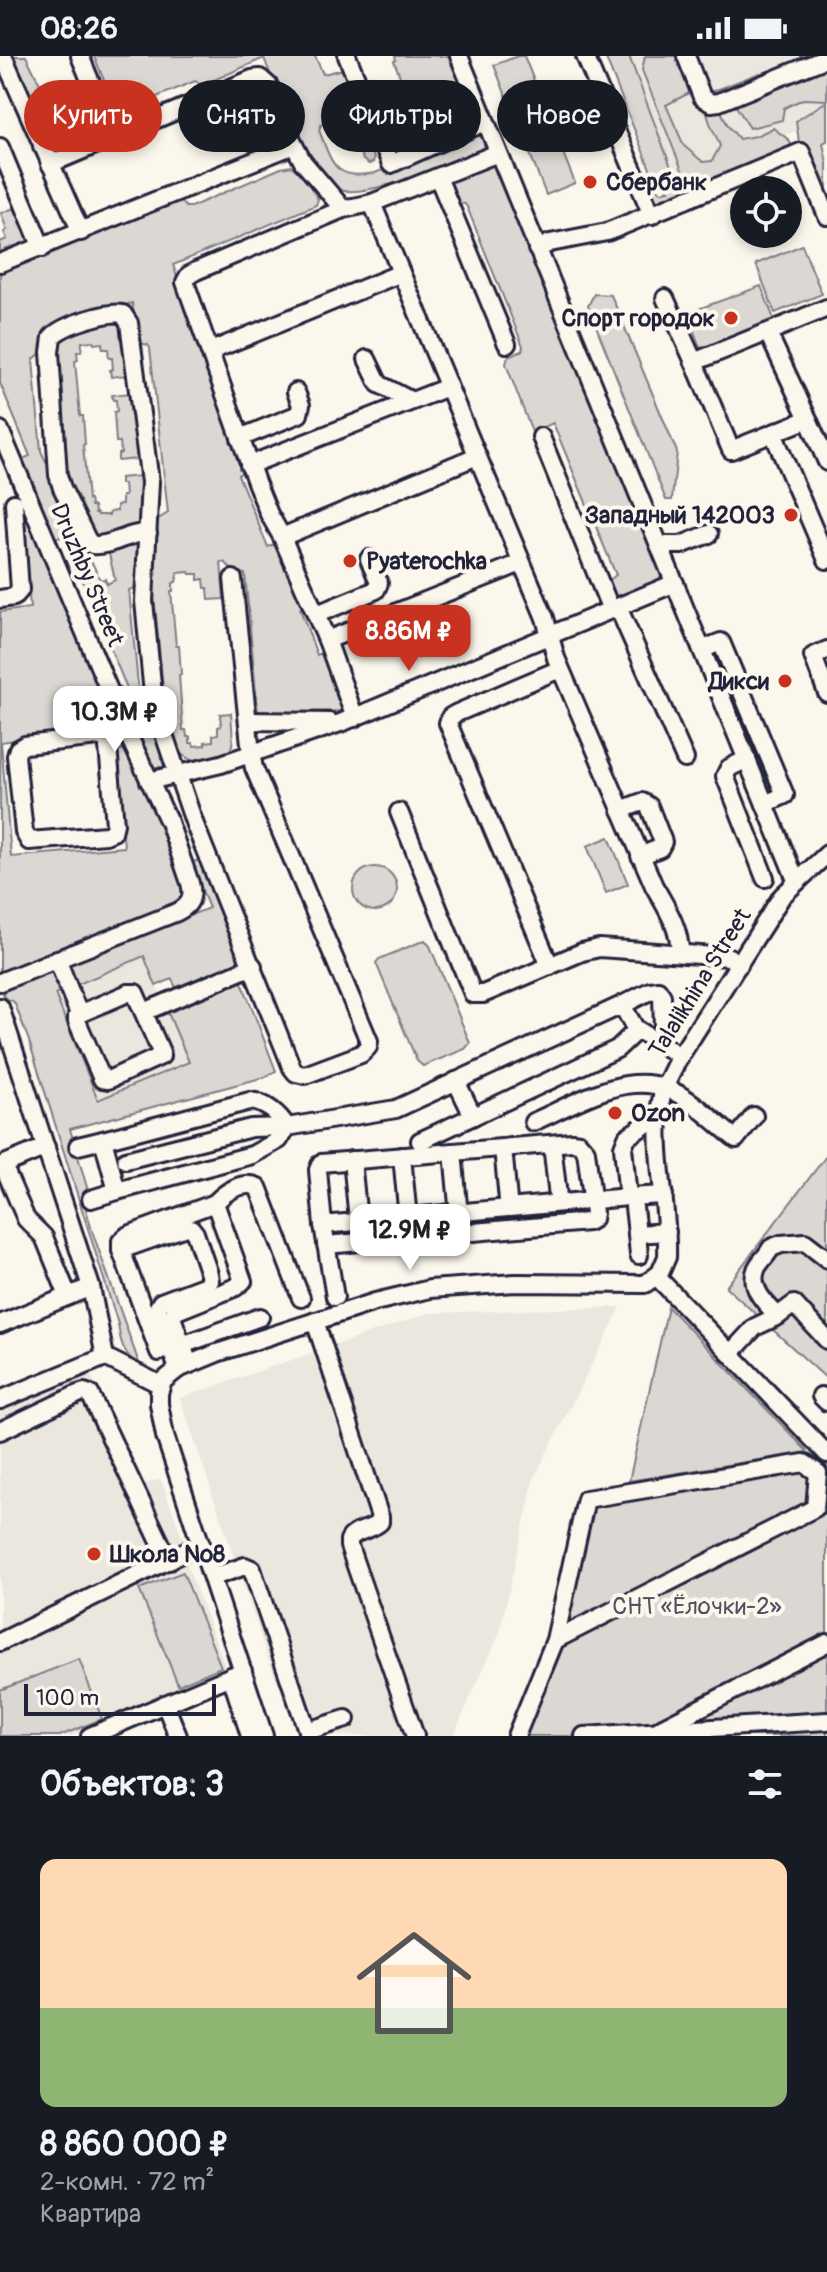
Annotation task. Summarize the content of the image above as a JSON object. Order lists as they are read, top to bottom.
{
  "streets": {
    "street": ["Druzhby Street", "Talalikhina Street"]
  },
  "parks": ["СНТ «Ёлочки-2»"],
  "places": [
    "Сбербанк",
    "Спорт городок",
    "Западный 142003",
    "Pyaterochka",
    "Дикси",
    "Ozon",
    "Школа №8"
  ],
  "scale_bar": "100 m",
  "page": {
    "status": "08:26",
    "chip": [
      "Купить",
      "Снять",
      "Фильтры",
      "Новое"
    ],
    "price": ["8.86M ₽", "10.3M ₽", "12.9M ₽"],
    "scale": "100 m",
    "heading": "Объектов: 3",
    "list": [
      {
        "name": "8 860 000 ₽",
        "note": "2-комн. · 72 m² · Квартира"
      }
    ]
  }
}
